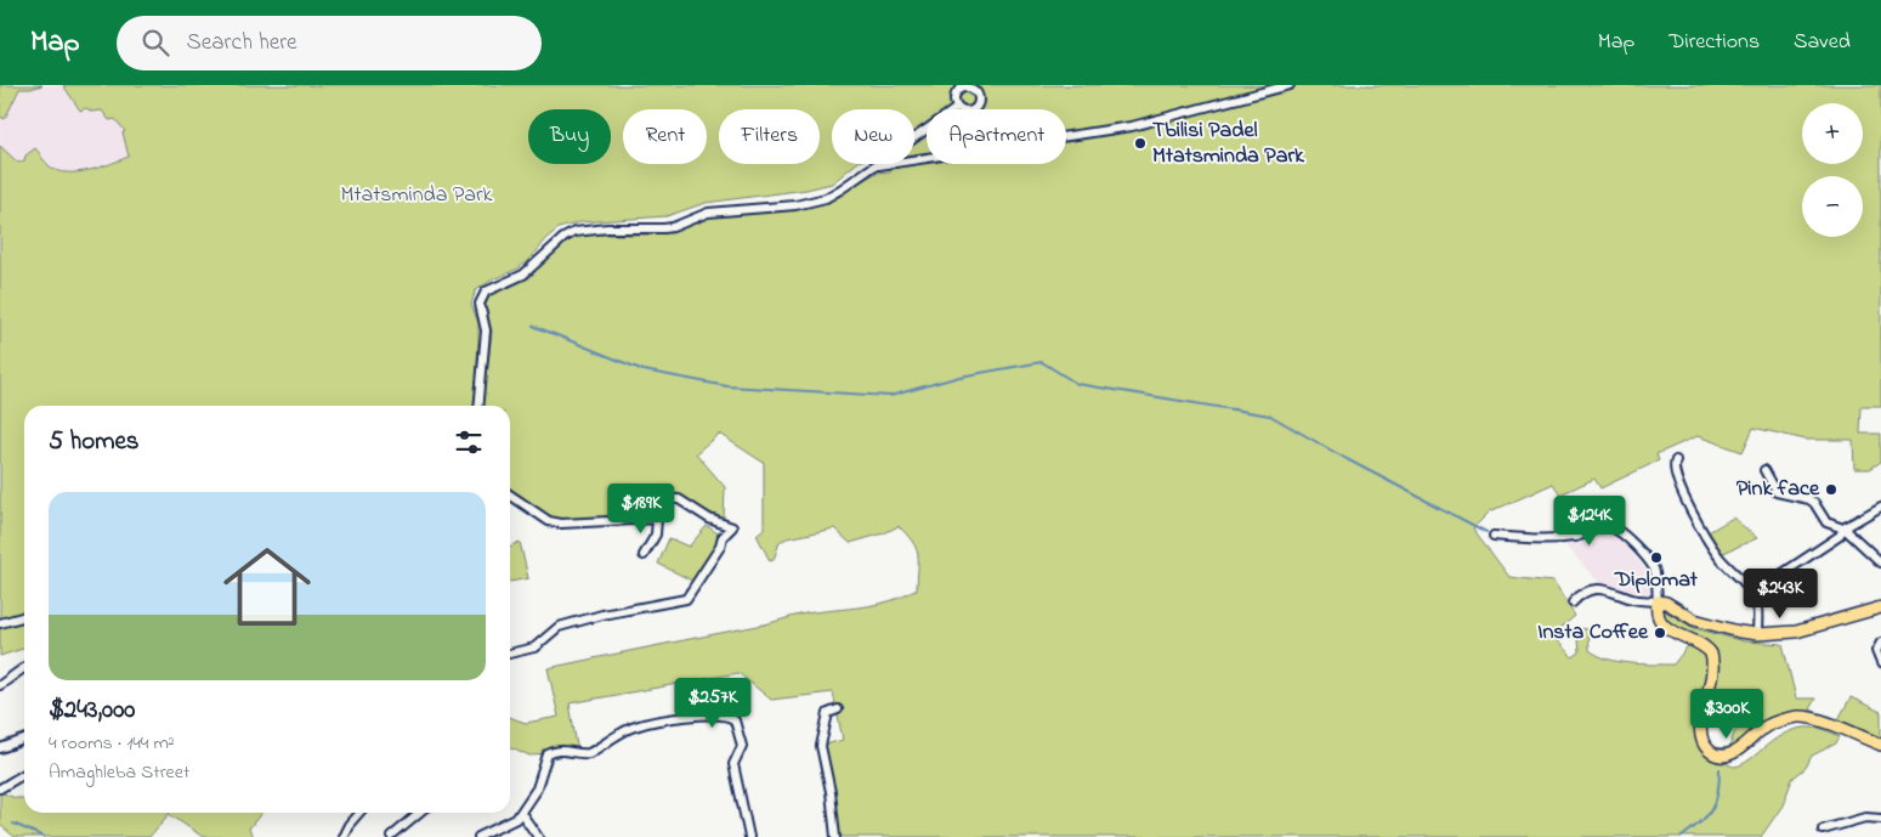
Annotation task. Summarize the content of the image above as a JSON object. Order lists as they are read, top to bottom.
{
  "parks": ["Mtatsminda Park"],
  "places": [
    "Tbilisi Padel Mtatsminda Park",
    "Pink face",
    "Diplomat",
    "Insta Coffee"
  ],
  "page": {
    "header": "Map",
    "search": "Search here",
    "nav": ["Map", "Directions", "Saved"],
    "map_buttons": ["+", "−"],
    "chip": [
      "Buy",
      "Rent",
      "Filters",
      "New",
      "Apartment"
    ],
    "heading": "5 homes",
    "list": [
      {
        "name": "$243,000",
        "note": "4 rooms · 144 m² · Amaghleba Street"
      }
    ],
    "price": [
      "$189K",
      "$124K",
      "$243K",
      "$257K",
      "$300K"
    ]
  }
}
